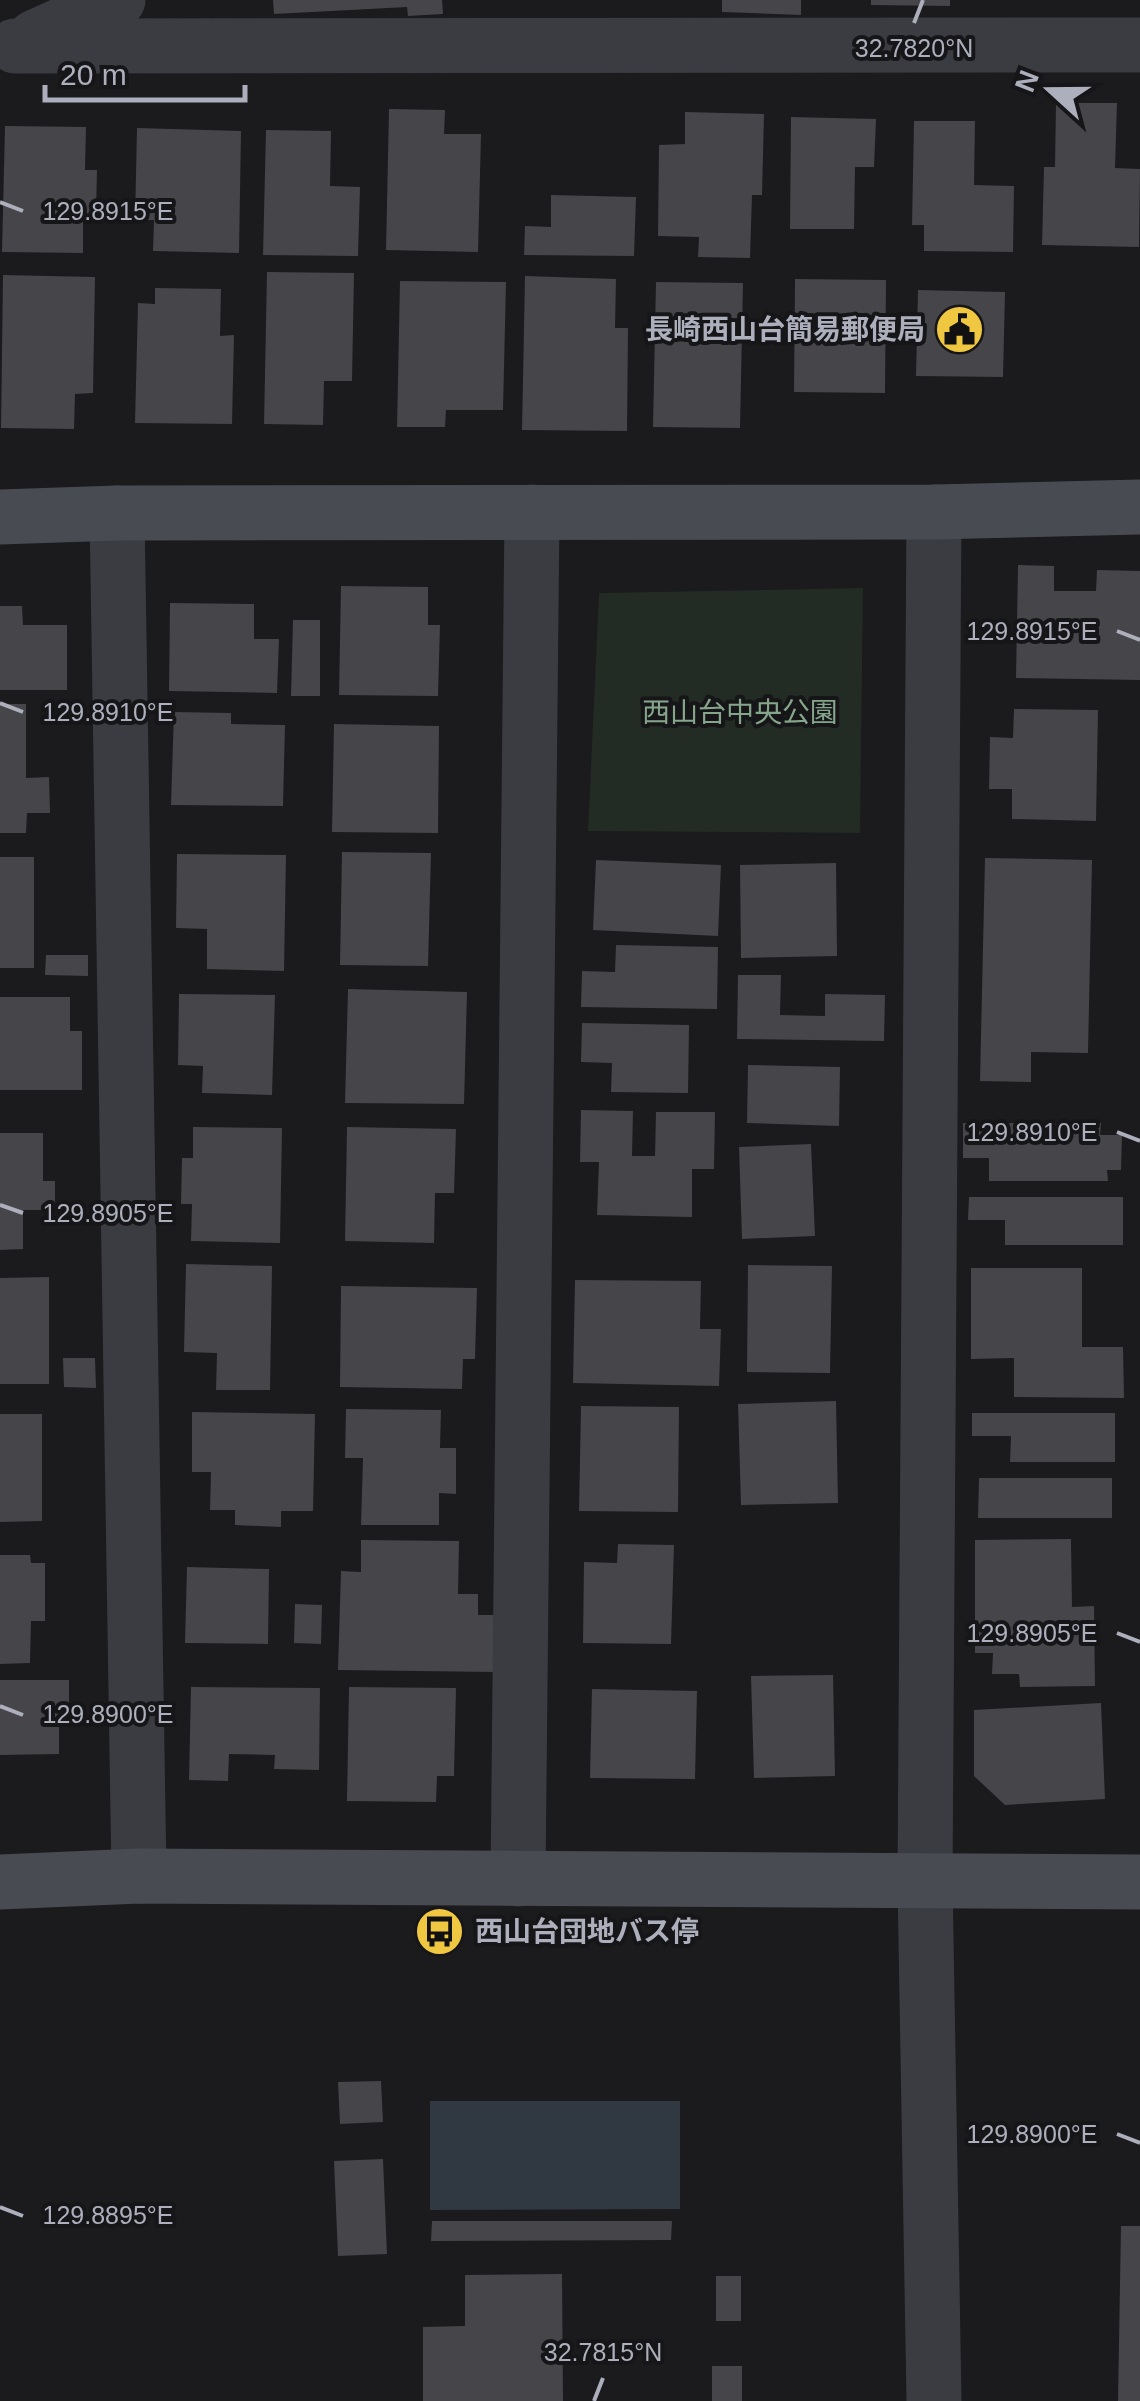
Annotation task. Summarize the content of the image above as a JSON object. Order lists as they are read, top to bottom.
{
  "parks": ["西山台中央公園"],
  "places": {
    "public building": ["長崎西山台簡易郵便局"],
    "bus stop": ["西山台団地バス停"]
  },
  "scale_bar": "20 m",
  "north": "left",
  "coordinates": [
    "32.7820°N",
    "129.8915°E",
    "129.8910°E",
    "129.8905°E",
    "129.8900°E",
    "129.8895°E",
    "32.7815°N"
  ]
}
